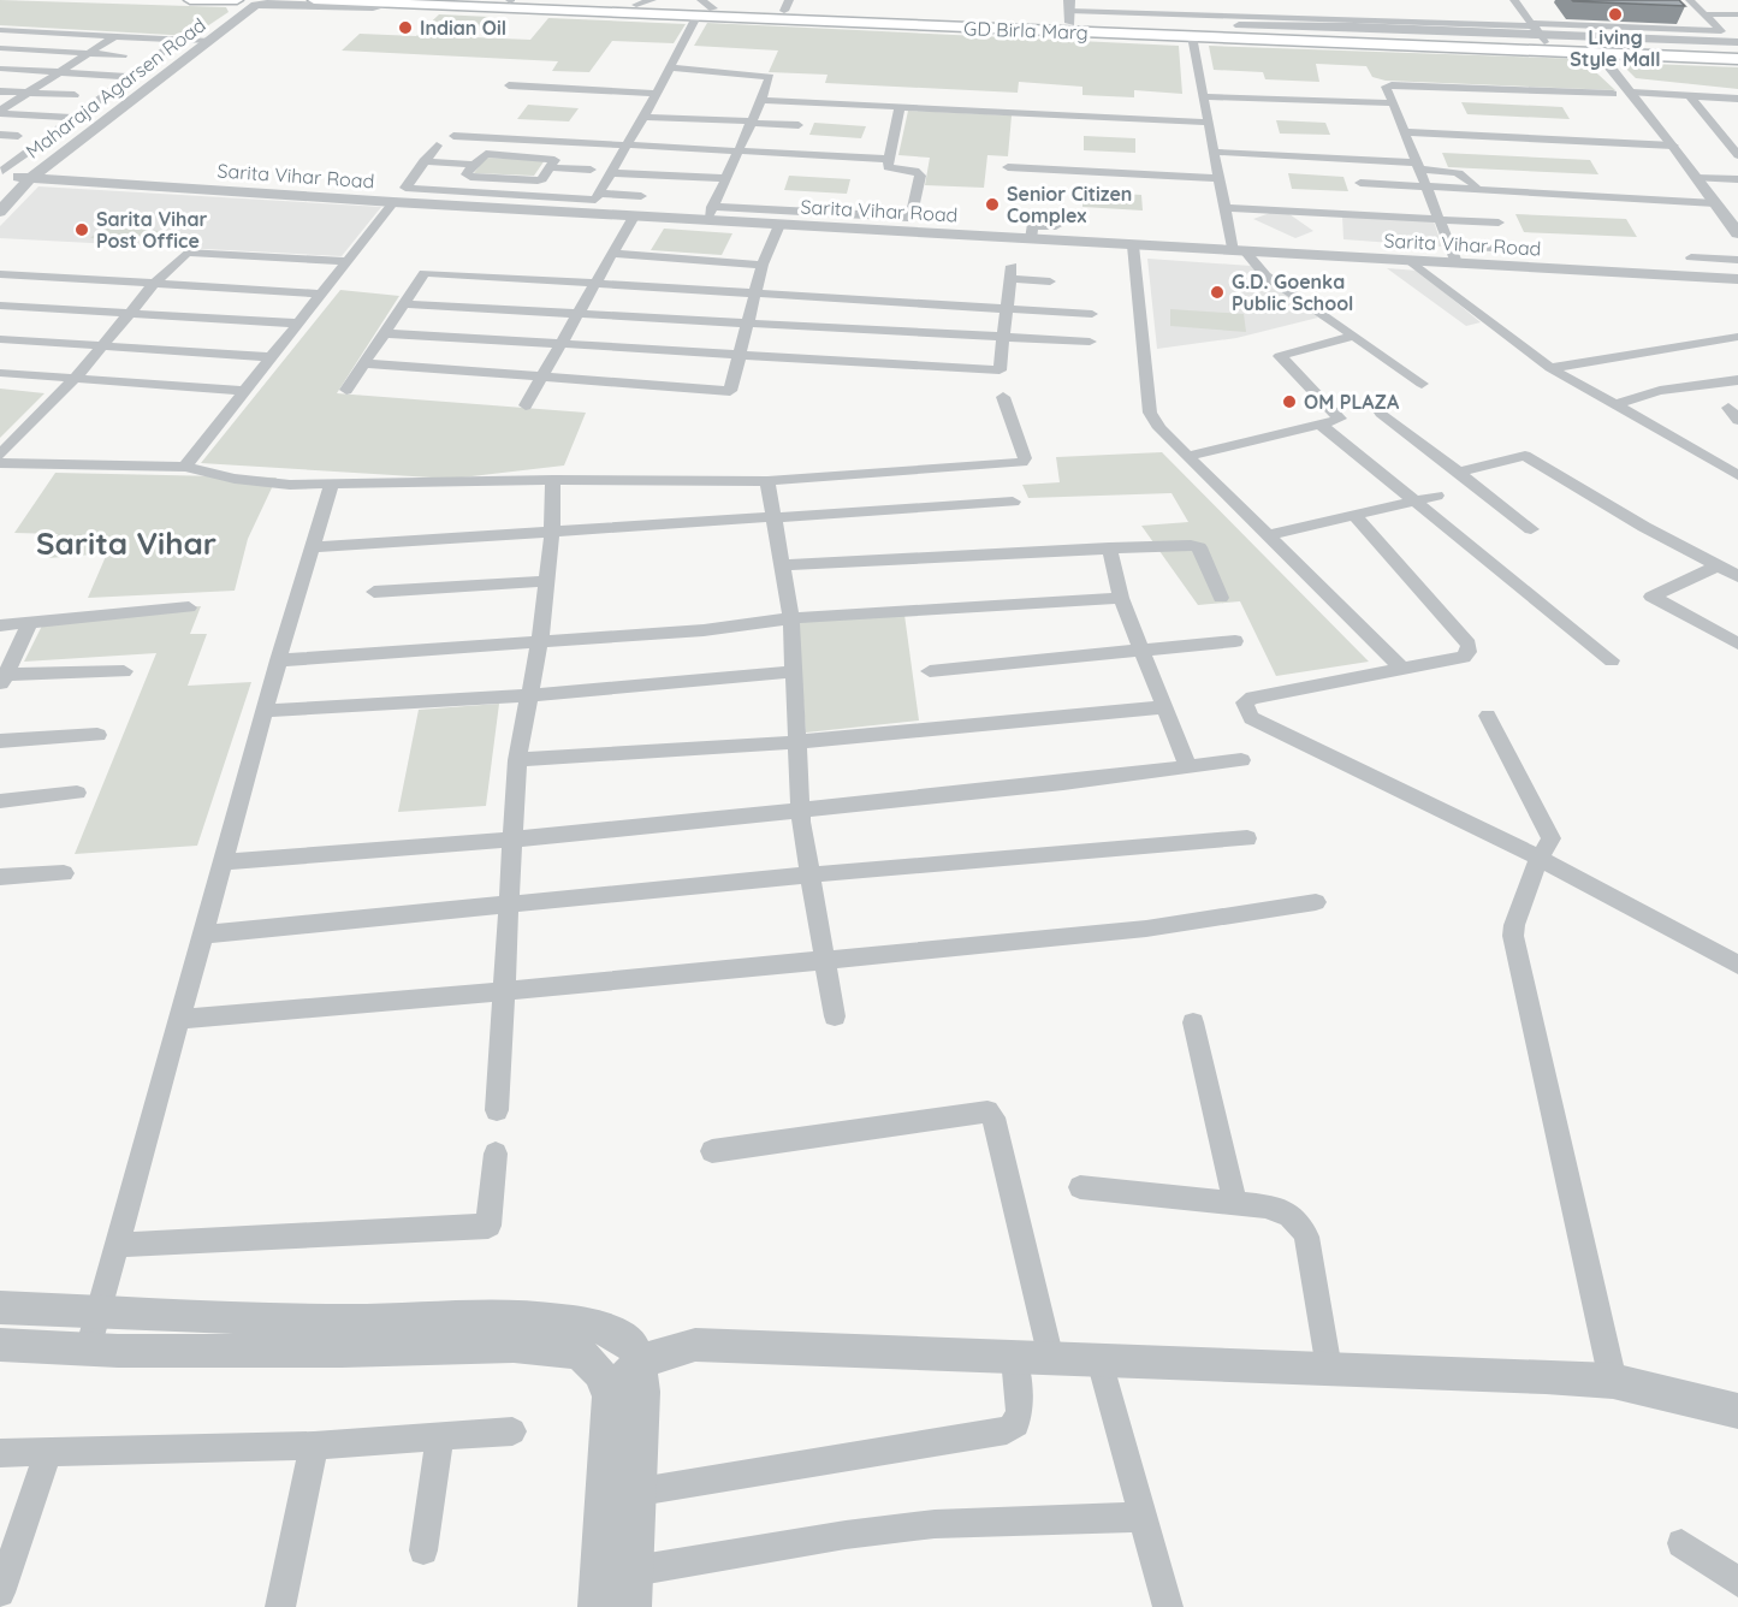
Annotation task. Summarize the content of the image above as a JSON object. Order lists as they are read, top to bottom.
{
  "streets": {
    "main road": ["GD Birla Marg"],
    "street": ["Maharaja Agarsen Road", "Sarita Vihar Road"]
  },
  "crossings": [
    ["GD Birla Marg", "Maharaja Agarsen Road"],
    ["Maharaja Agarsen Road", "Sarita Vihar Road"]
  ],
  "districts": ["Sarita Vihar"],
  "places": [
    "Living Style Mall",
    "Indian Oil",
    "Senior Citizen Complex",
    "Sarita Vihar Post Office",
    "G.D. Goenka Public School",
    "OM PLAZA"
  ]
}
